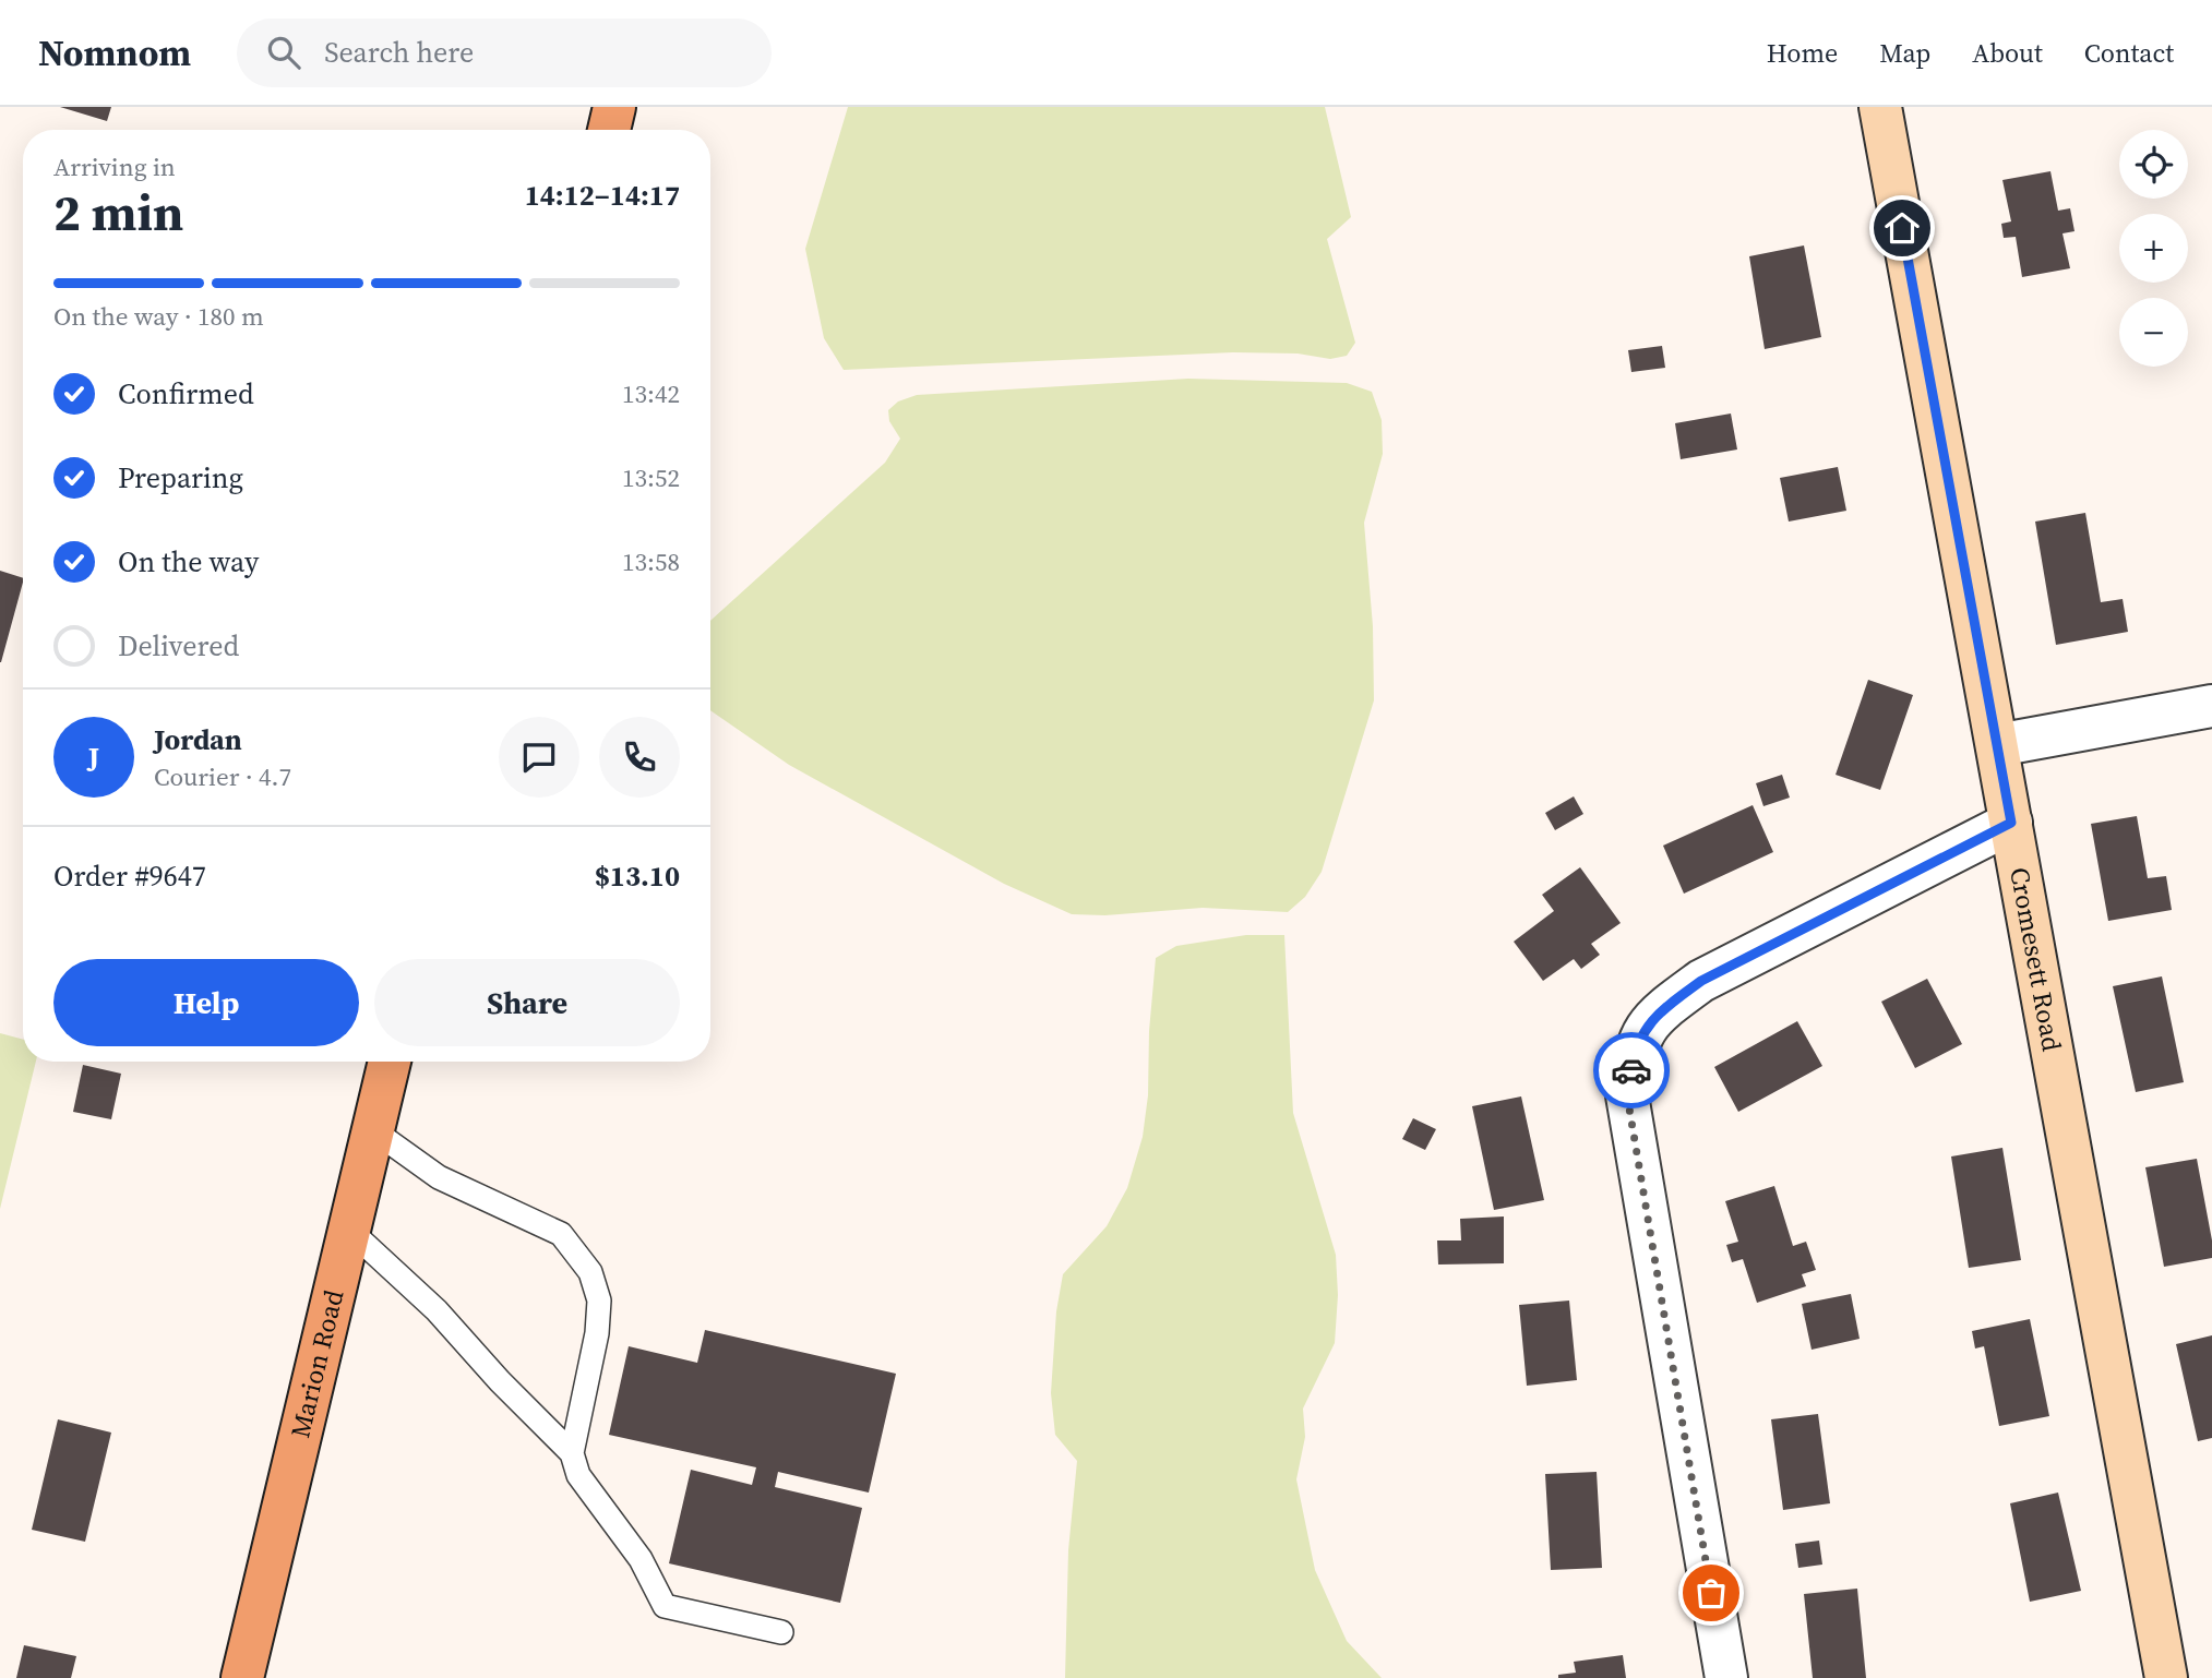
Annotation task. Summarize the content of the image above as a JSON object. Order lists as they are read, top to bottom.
{
  "streets": {
    "main road": ["Marion Road"],
    "street": ["Cromesett Road"]
  },
  "page": {
    "header": "Nomnom",
    "search": "Search here",
    "nav": [
      "Home",
      "Map",
      "About",
      "Contact"
    ],
    "map_buttons": ["+", "−"],
    "heading": ["2 min", "Arriving in", "14:12–14:17"],
    "panel": [
      "Jordan",
      "Courier · 4.7",
      "Order #9647",
      "$13.10"
    ],
    "bar": "On the way · 180 m",
    "list": [
      ["Confirmed", "13:42"],
      ["Preparing", "13:52"],
      ["On the way", "13:58"],
      "Delivered"
    ],
    "round": "J",
    "buttons": ["Help", "Share"]
  }
}
